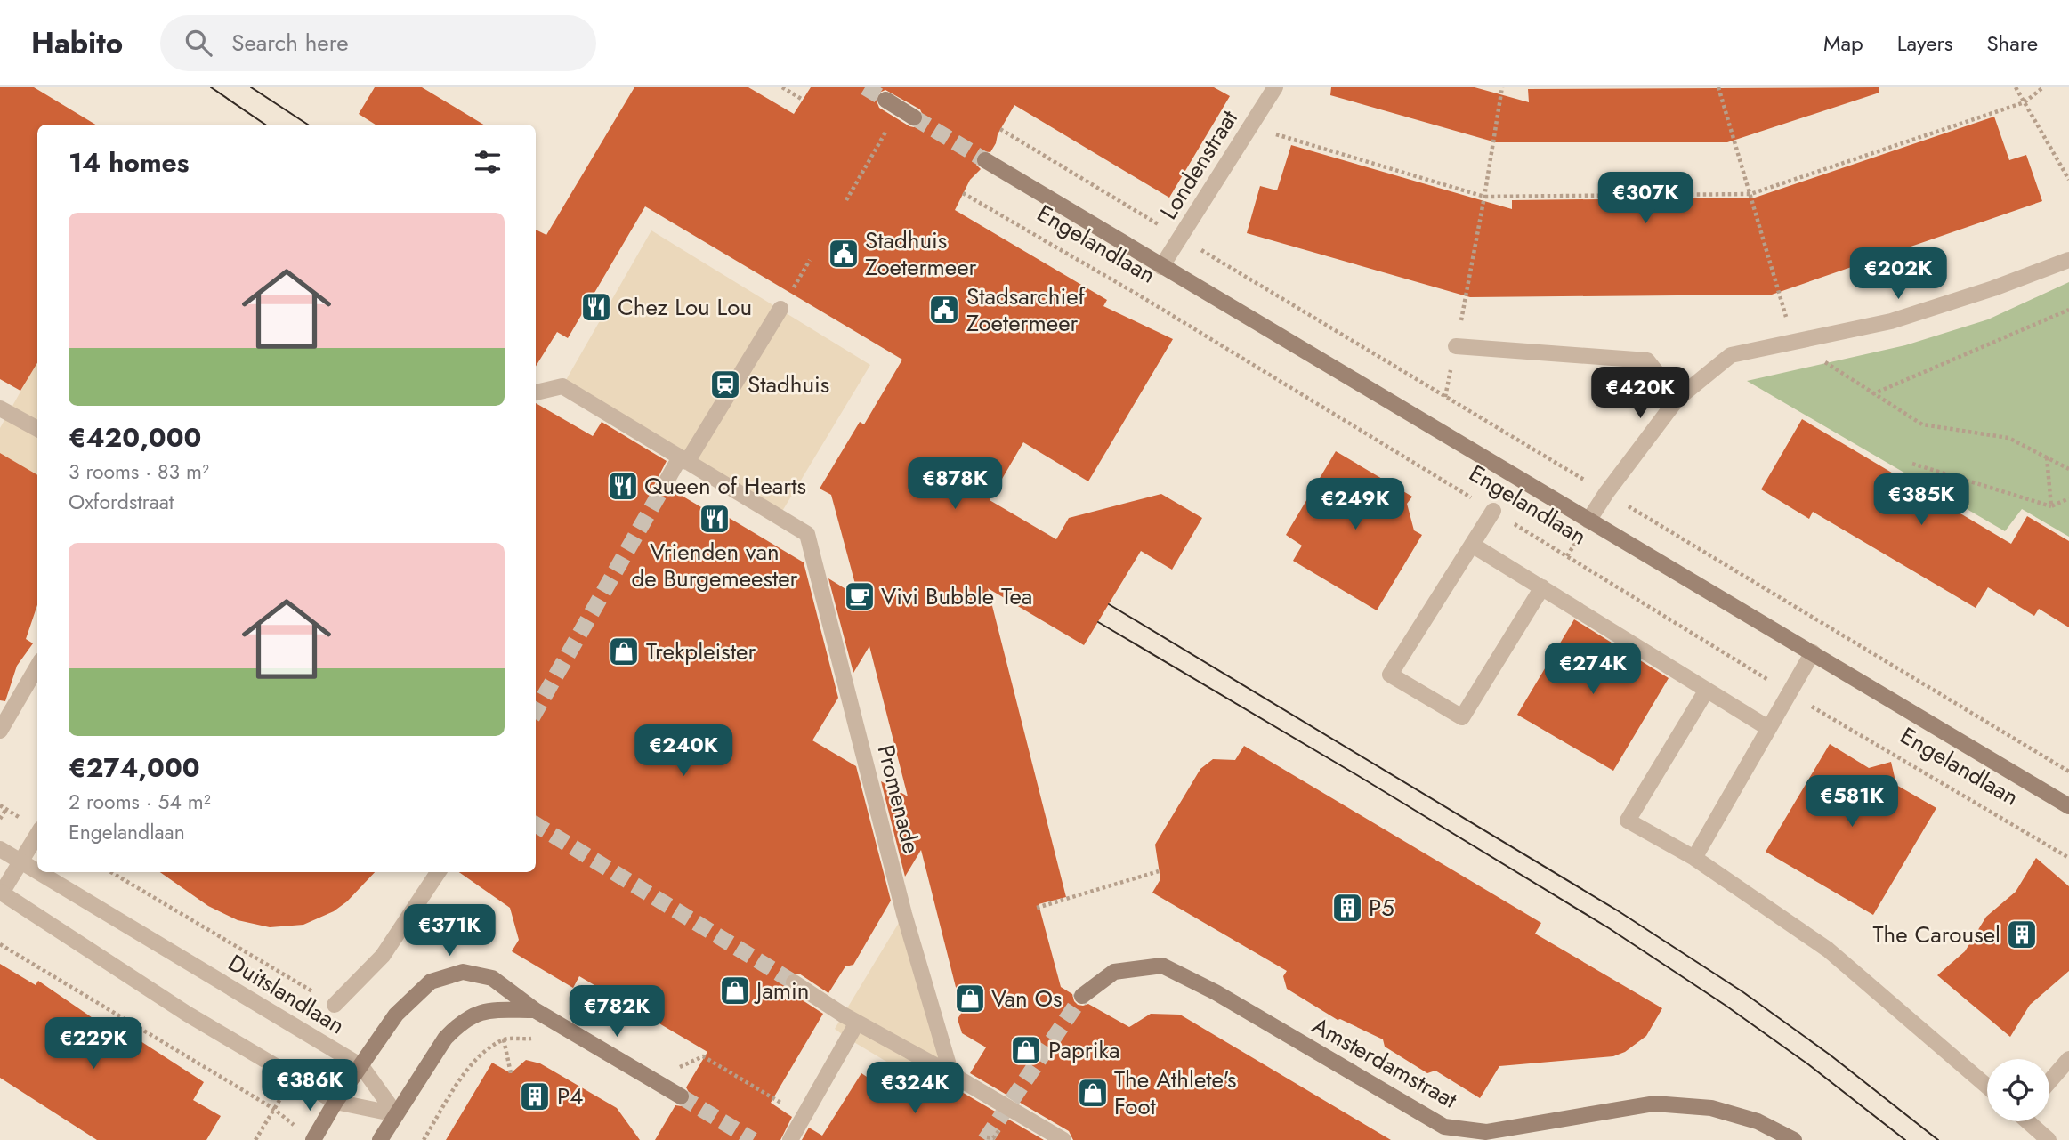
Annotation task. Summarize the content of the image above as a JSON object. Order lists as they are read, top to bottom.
{
  "streets": {
    "street": [
      "Londenstraat",
      "Engelandlaan",
      "Promenade",
      "Duitslandlaan",
      "Amsterdamstraat"
    ]
  },
  "crossings": [
    ["Londenstraat", "Engelandlaan"]
  ],
  "places": {
    "public building": ["Stadhuis Zoetermeer", "Stadsarchief Zoetermeer"],
    "restaurant": ["Chez Lou Lou", "Queen of Hearts", "Vrienden van de Burgemeester"],
    "station": ["Stadhuis"],
    "cafe": ["Vivi Bubble Tea"],
    "shop": [
      "Trekpleister",
      "Jamin",
      "Van Os",
      "Paprika",
      "The Athlete's Foot"
    ],
    "building": ["P5", "The Carousel", "P4"]
  },
  "page": {
    "header": "Habito",
    "search": "Search here",
    "nav": ["Map", "Layers", "Share"],
    "heading": "14 homes",
    "price": [
      "€307K",
      "€202K",
      "€420K",
      "€878K",
      "€385K",
      "€249K",
      "€274K",
      "€240K",
      "€581K",
      "€371K",
      "€782K",
      "€229K",
      "€386K",
      "€324K"
    ],
    "list": [
      {
        "name": "€420,000",
        "note": "3 rooms · 83 m² · Oxfordstraat"
      },
      {
        "name": "€274,000",
        "note": "2 rooms · 54 m² · Engelandlaan"
      }
    ]
  }
}
